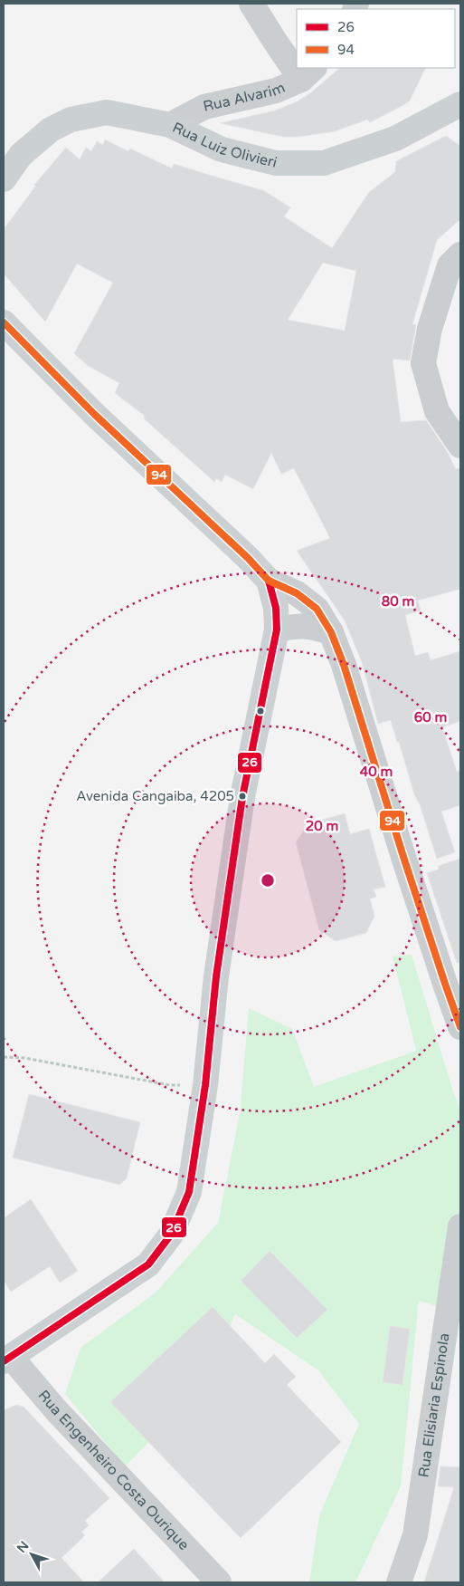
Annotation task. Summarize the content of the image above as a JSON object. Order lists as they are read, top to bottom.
{
  "streets": {
    "main road": ["Rua Luiz Olivieri"],
    "street": ["Rua Alvarim", "Rua Elisiaria Espinola", "Rua Engenheiro Costa Ourique"]
  },
  "crossings": [
    ["Rua Alvarim", "Rua Luiz Olivieri"]
  ],
  "places": ["Avenida Cangaiba, 4205"],
  "lines": ["transit line 94", "transit line 26"],
  "legend": ["26", "94"],
  "north": "top left",
  "rings": [
    "80 m",
    "60 m",
    "40 m",
    "20 m"
  ]
}
